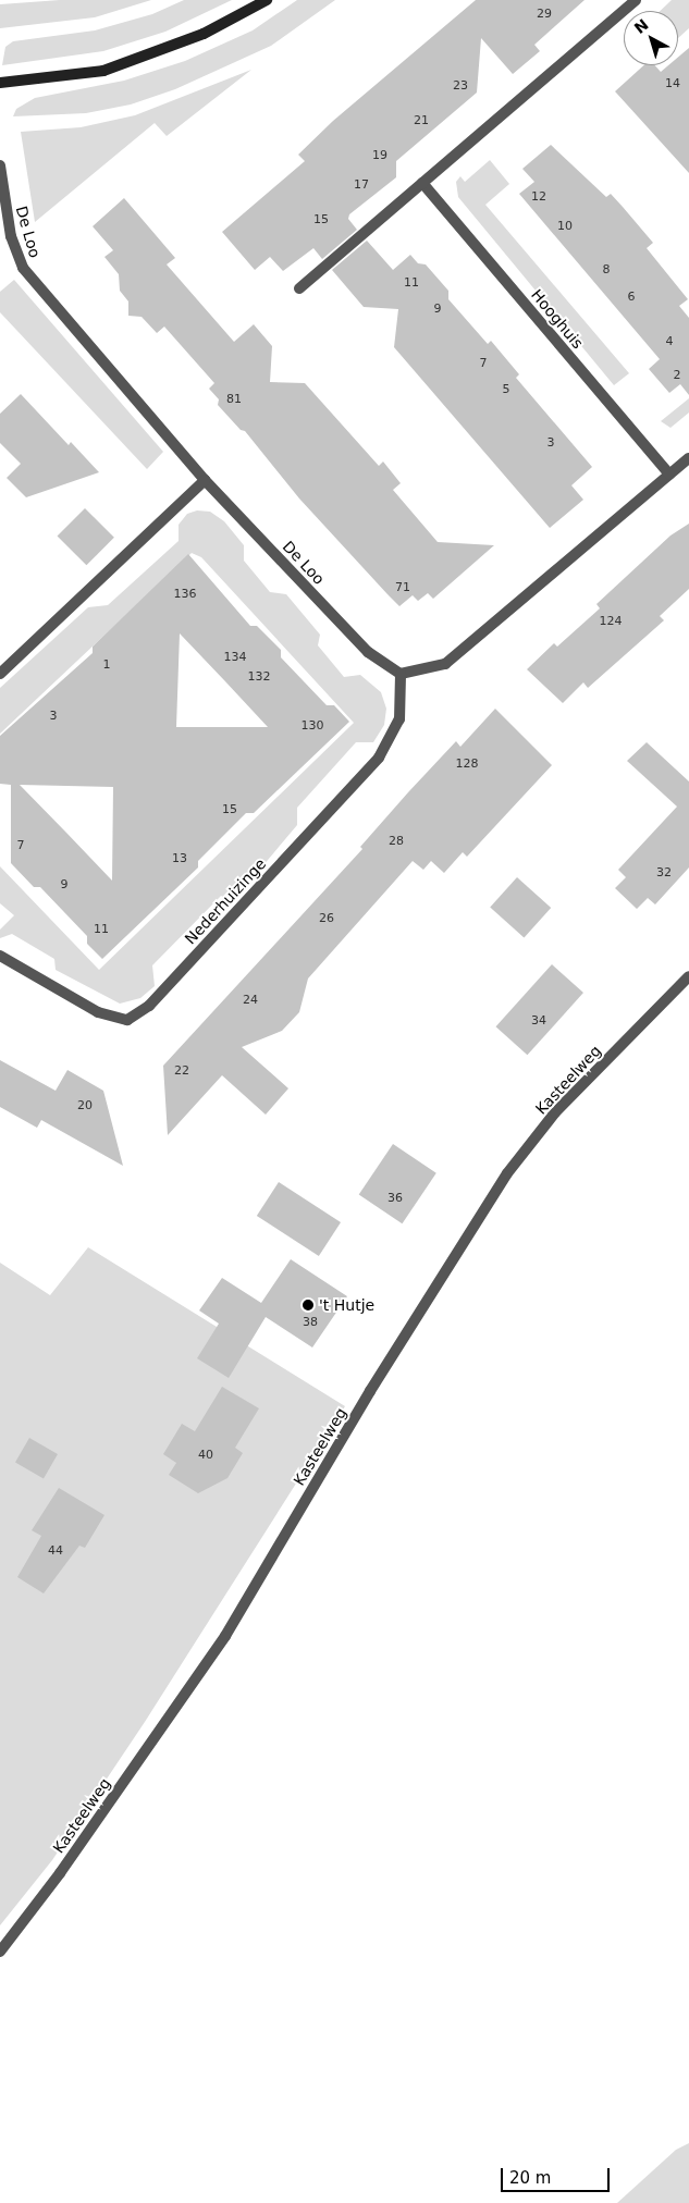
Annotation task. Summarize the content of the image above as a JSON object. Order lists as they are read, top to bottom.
{
  "streets": {
    "street": [
      "De Loo",
      "Hooghuis",
      "Nederhuizinge",
      "Kasteelweg"
    ]
  },
  "crossings": [
    ["De Loo", "Nederhuizinge"]
  ],
  "places": ["'t Hutje"],
  "house_numbers": [
    "29",
    "14",
    "23",
    "21",
    "19",
    "17",
    "12",
    "15",
    "10",
    "8",
    "11",
    "6",
    "9",
    "4",
    "7",
    "2",
    "5",
    "81",
    "3",
    "71",
    "136",
    "124",
    "134",
    "1",
    "132",
    "3",
    "130",
    "128",
    "15",
    "28",
    "7",
    "13",
    "32",
    "9",
    "26",
    "11",
    "24",
    "34",
    "22",
    "20",
    "36",
    "38",
    "40",
    "44"
  ],
  "scale_bar": "20 m",
  "north": "top left"
}
